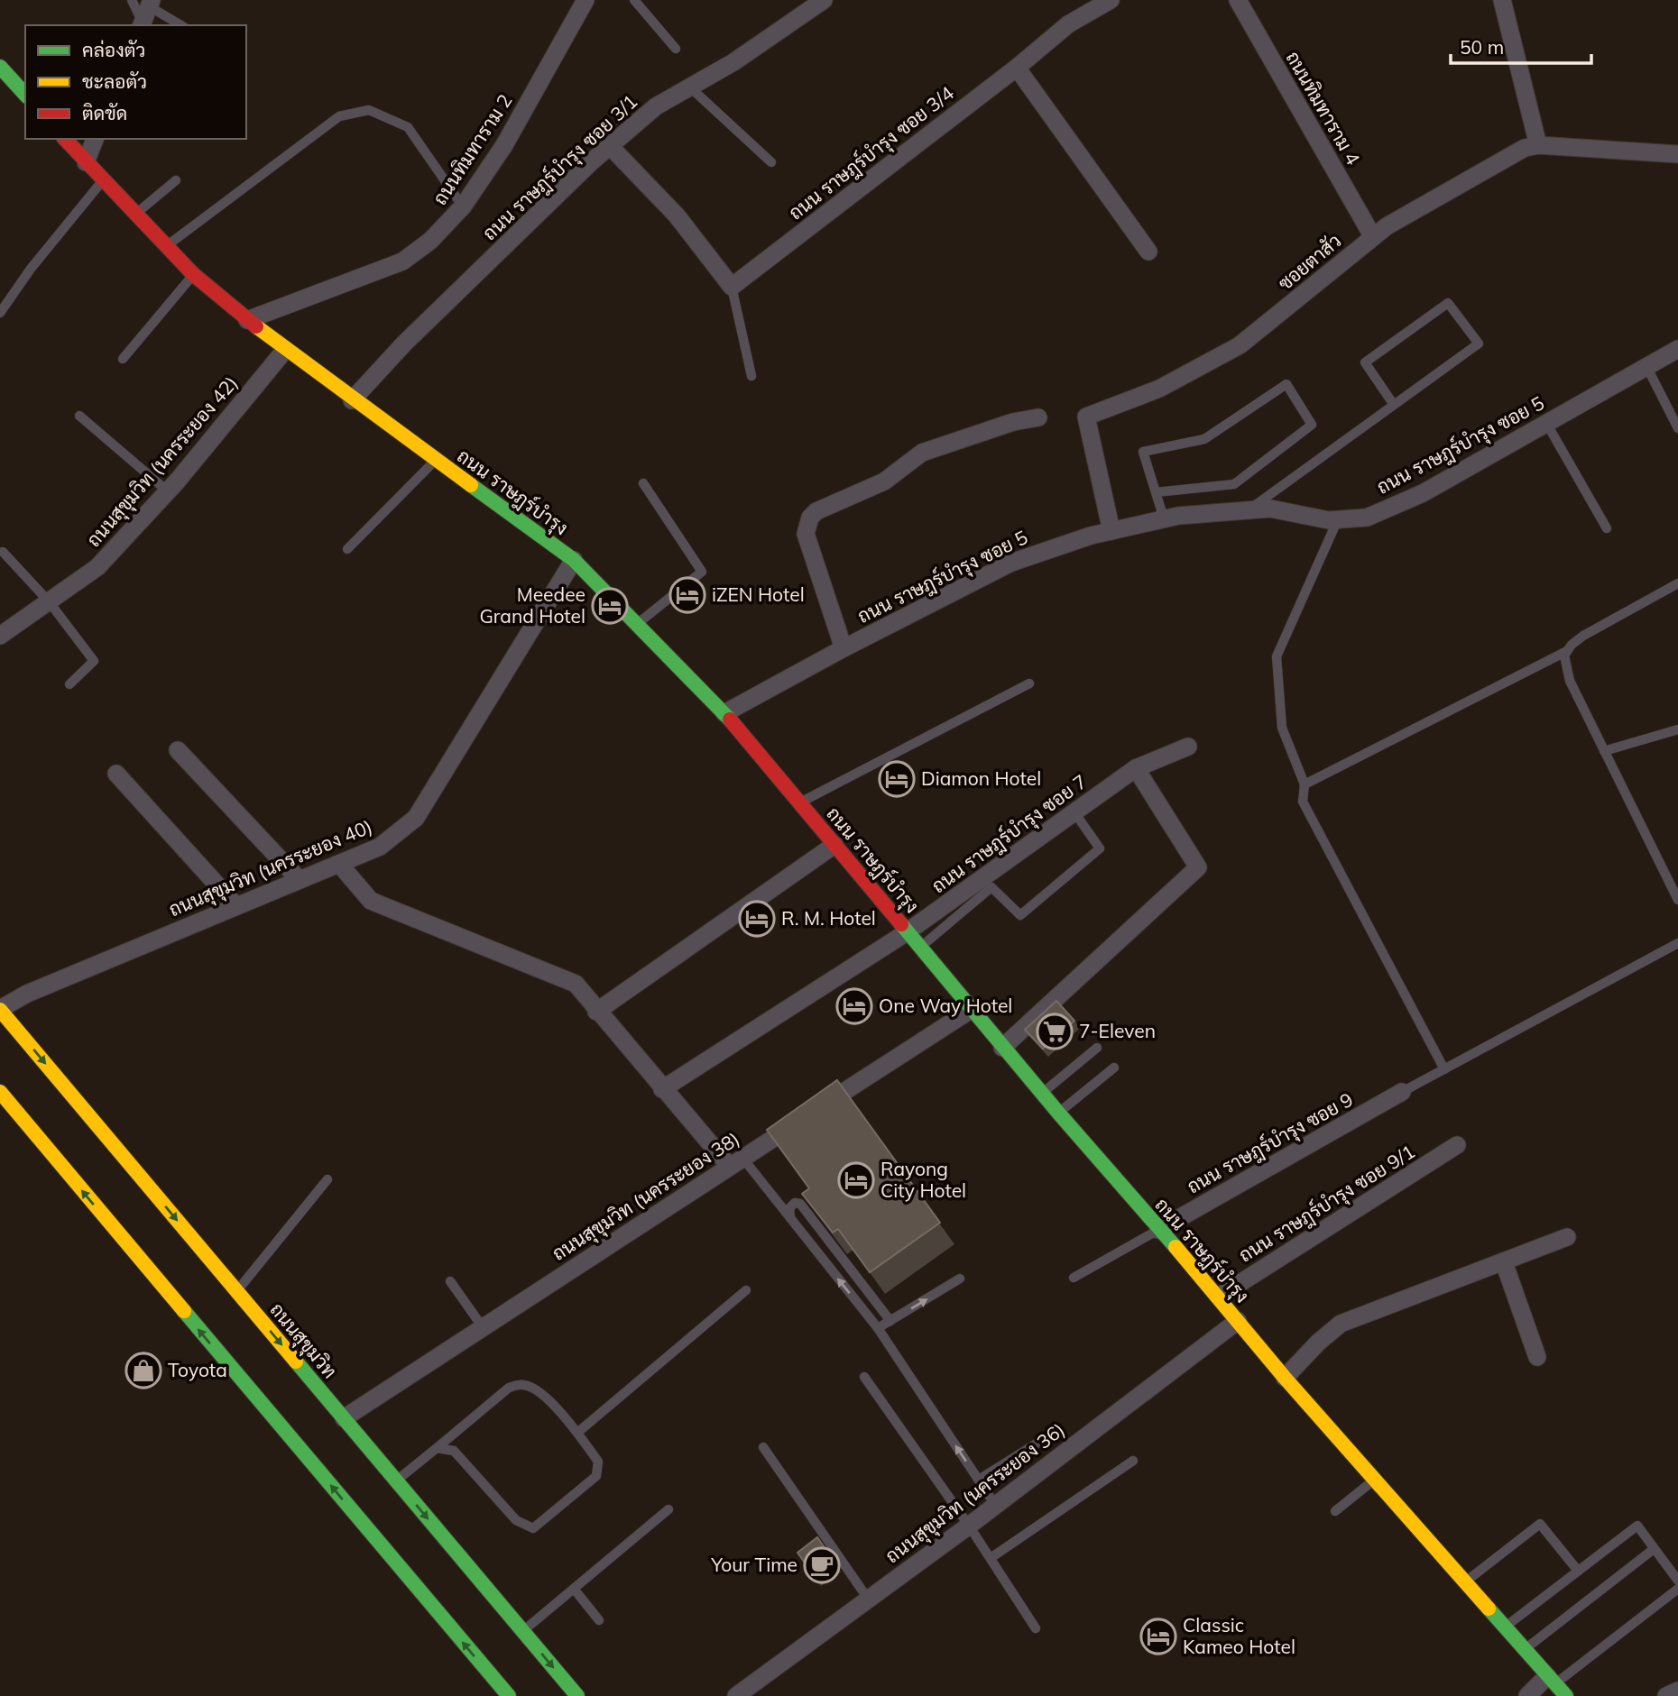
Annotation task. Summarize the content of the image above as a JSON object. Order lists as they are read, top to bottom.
{
  "streets": {
    "street": [
      "ถนนทิมทาราม 4",
      "ถนนทิมทาราม 2",
      "ถนน ราษฎร์บำรุง ซอย 3/4",
      "ถนน ราษฎร์บำรุง ซอย 3/1",
      "ซอยตาสัว",
      "ถนน ราษฎร์บำรุง ซอย 5",
      "ถนนสุขุมวิท (นครระยอง 42)",
      "ถนน ราษฎร์บำรุง",
      "ถนน ราษฎร์บำรุง ซอย 7",
      "ถนนสุขุมวิท (นครระยอง 40)",
      "ถนน ราษฎร์บำรุง ซอย 9",
      "ถนนสุขุมวิท (นครระยอง 38)",
      "ถนน ราษฎร์บำรุง ซอย 9/1",
      "ถนนสุขุมวิท",
      "ถนนสุขุมวิท (นครระยอง 36)"
    ]
  },
  "crossings": [
    ["ถนนทิมทาราม 4", "ซอยตาสัว"],
    ["ถนนทิมทาราม 2", "ถนน ราษฎร์บำรุง"],
    ["ถนน ราษฎร์บำรุง ซอย 3/1", "ถนน ราษฎร์บำรุง"],
    ["ซอยตาสัว", "ถนน ราษฎร์บำรุง ซอย 5"],
    ["ถนน ราษฎร์บำรุง ซอย 5", "ถนน ราษฎร์บำรุง"],
    ["ถนนสุขุมวิท (นครระยอง 42)", "ถนน ราษฎร์บำรุง"],
    ["ถนน ราษฎร์บำรุง", "ถนน ราษฎร์บำรุง ซอย 7"],
    ["ถนน ราษฎร์บำรุง", "ถนนสุขุมวิท (นครระยอง 40)"],
    ["ถนน ราษฎร์บำรุง", "ถนน ราษฎร์บำรุง ซอย 9"],
    ["ถนน ราษฎร์บำรุง", "ถนนสุขุมวิท (นครระยอง 38)"],
    ["ถนน ราษฎร์บำรุง", "ถนน ราษฎร์บำรุง ซอย 9/1"],
    ["ถนน ราษฎร์บำรุง", "ถนนสุขุมวิท (นครระยอง 36)"],
    ["ถนนสุขุมวิท (นครระยอง 40)", "ถนนสุขุมวิท"],
    ["ถนนสุขุมวิท (นครระยอง 38)", "ถนนสุขุมวิท"]
  ],
  "places": {
    "hotel": [
      "iZEN Hotel",
      "Meedee Grand Hotel",
      "Diamon Hotel",
      "R. M. Hotel",
      "One Way Hotel",
      "Rayong City Hotel",
      "Classic Kameo Hotel"
    ],
    "supermarket": ["7-Eleven"],
    "shop": ["Toyota"],
    "cafe": ["Your Time"]
  },
  "legend": ["คล่องตัว", "ชะลอตัว", "ติดขัด"],
  "scale_bar": "50 m"
}
